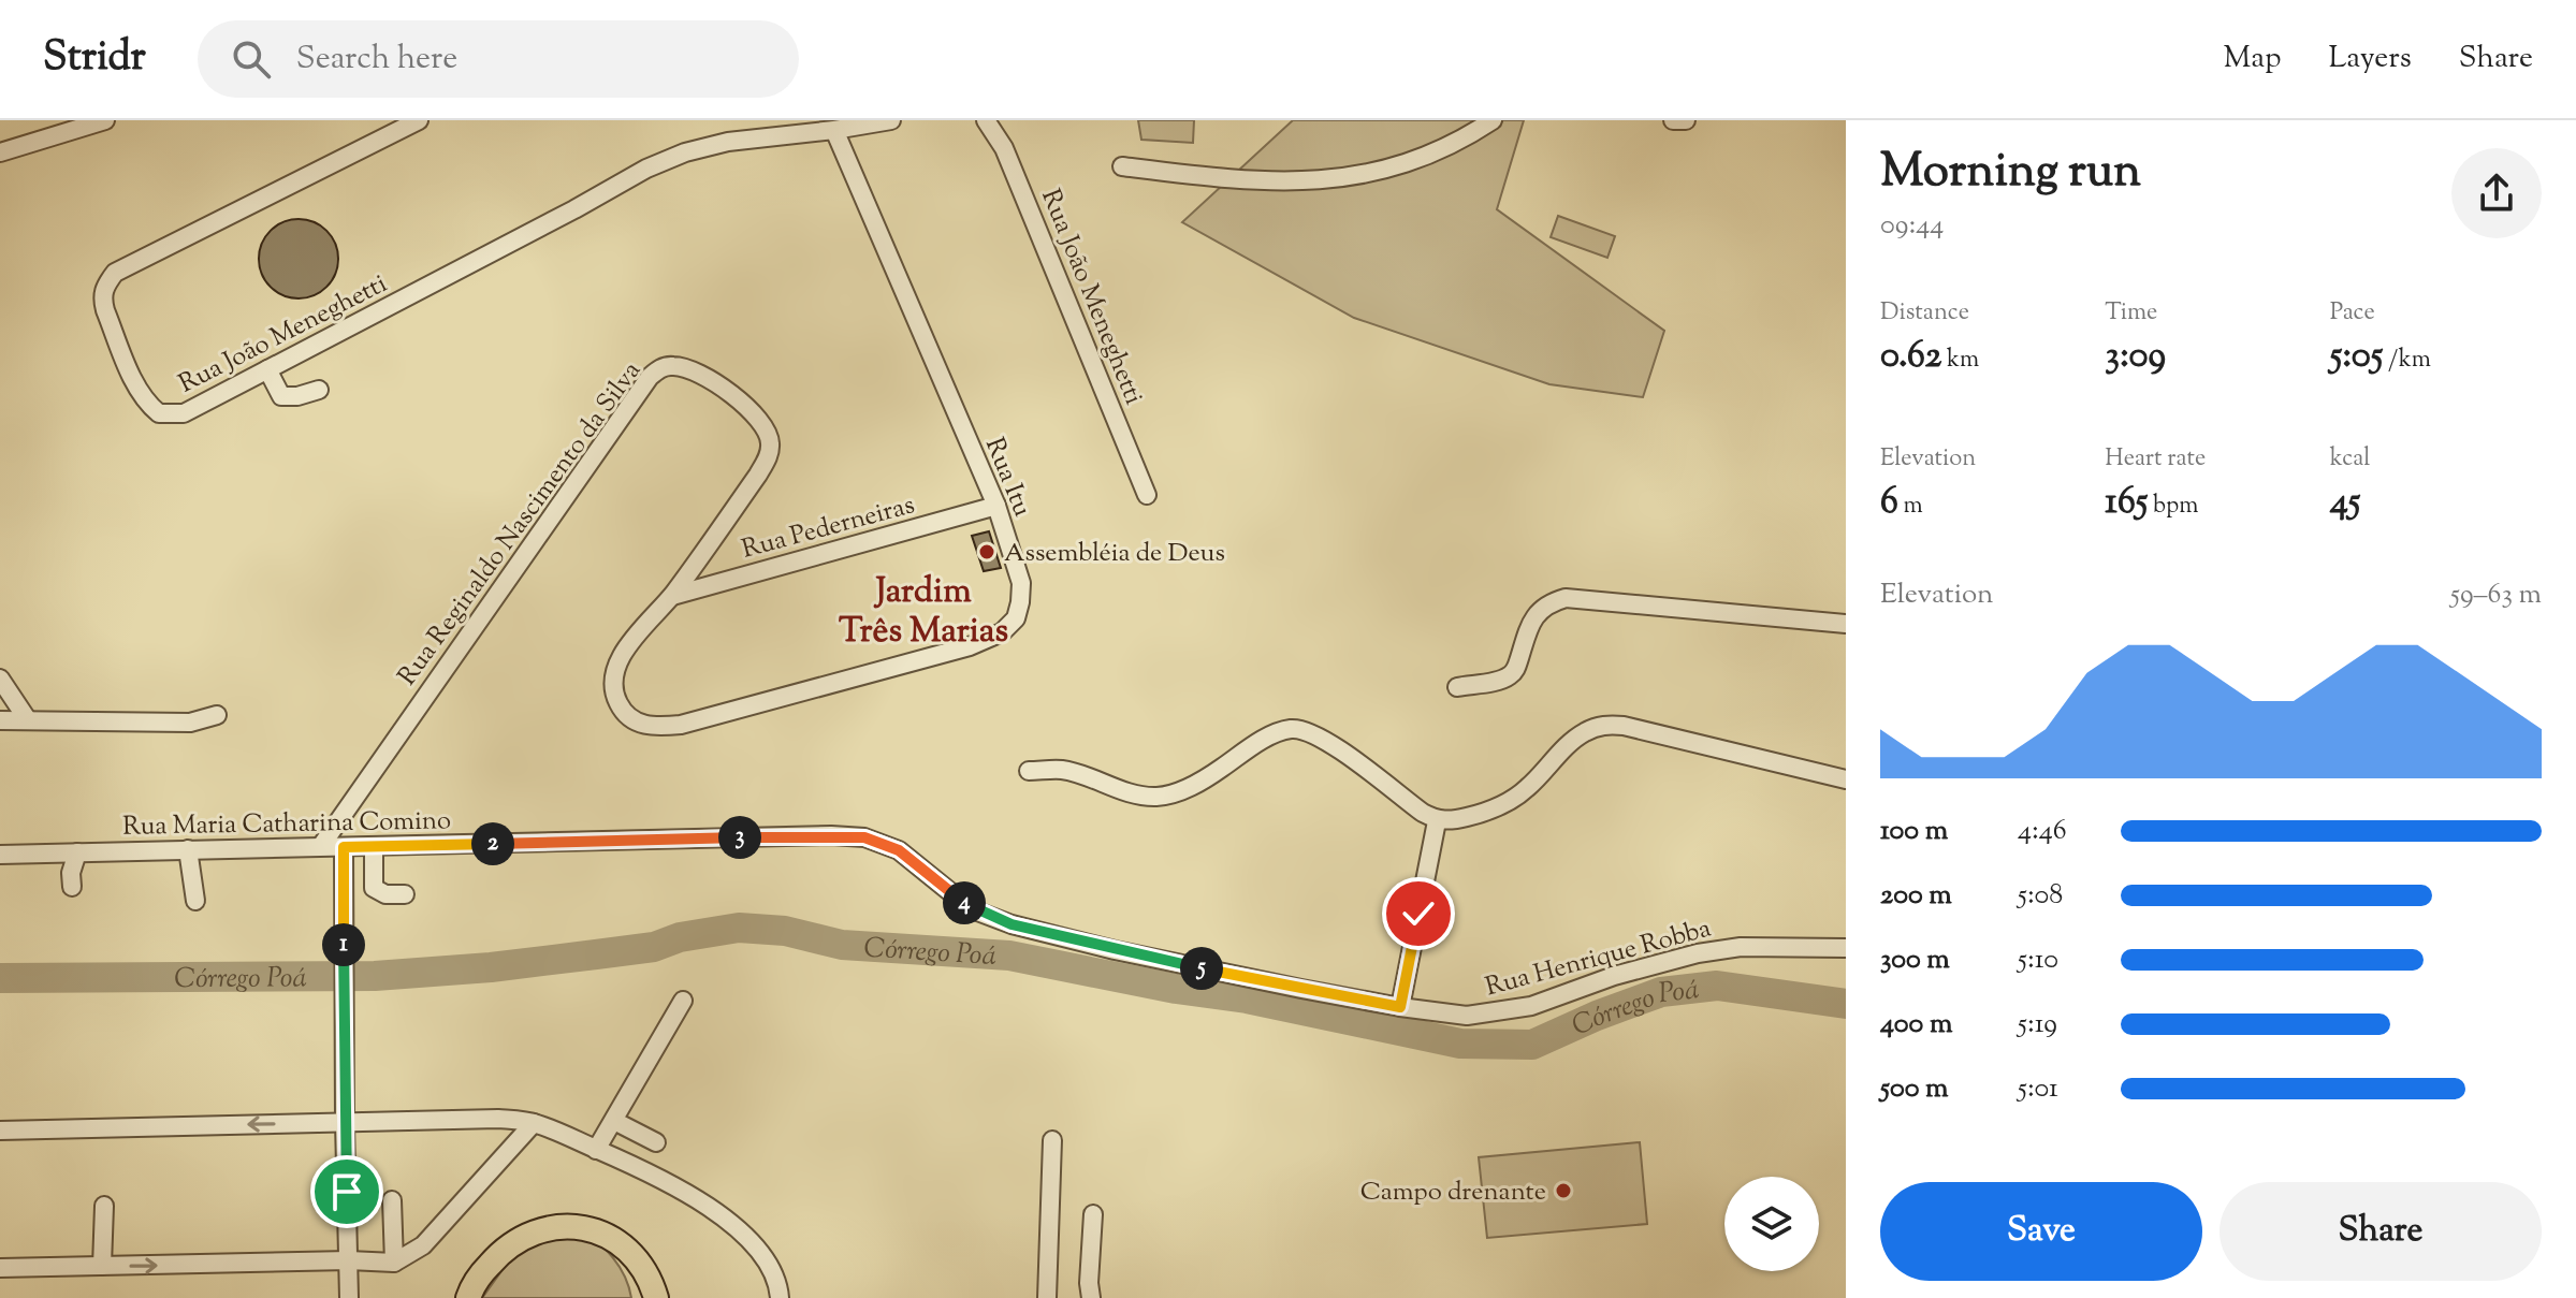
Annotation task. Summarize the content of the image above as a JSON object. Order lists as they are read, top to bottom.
{
  "streets": {
    "street": [
      "Rua João Meneghetti",
      "Rua Itu",
      "Rua Reginaldo Nascimento da Silva",
      "Rua Pederneiras",
      "Rua Maria Catharina Comino",
      "Rua Henrique Robba"
    ]
  },
  "crossings": [
    ["Rua João Meneghetti", "Rua Itu"],
    ["Rua Itu", "Rua Reginaldo Nascimento da Silva"],
    ["Rua Itu", "Rua Pederneiras"],
    ["Rua Reginaldo Nascimento da Silva", "Rua Pederneiras"],
    ["Rua Reginaldo Nascimento da Silva", "Rua Maria Catharina Comino"],
    ["Rua Maria Catharina Comino", "Rua Henrique Robba"]
  ],
  "districts": ["Jardim Três Marias"],
  "water": ["Córrego Poá"],
  "places": ["Assembléia de Deus", "Campo drenante"],
  "page": {
    "header": "Stridr",
    "search": "Search here",
    "nav": ["Map", "Layers", "Share"],
    "heading": ["Morning run", "09:44"],
    "stats": [
      ["Distance", "0.62 km"],
      ["Time", "3:09"],
      ["Pace", "5:05 /km"],
      ["Elevation", "6 m"],
      ["Heart rate", "165 bpm"],
      ["kcal", "45"]
    ],
    "chart": ["Elevation", "59–63 m"],
    "list": [
      {
        "name": "100 m",
        "note": "4:46"
      },
      {
        "name": "200 m",
        "note": "5:08"
      },
      {
        "name": "300 m",
        "note": "5:10"
      },
      {
        "name": "400 m",
        "note": "5:19"
      },
      {
        "name": "500 m",
        "note": "5:01"
      }
    ],
    "pins": [
      "3",
      "2",
      "4",
      "1",
      "5"
    ],
    "buttons": ["Save", "Share"]
  }
}
